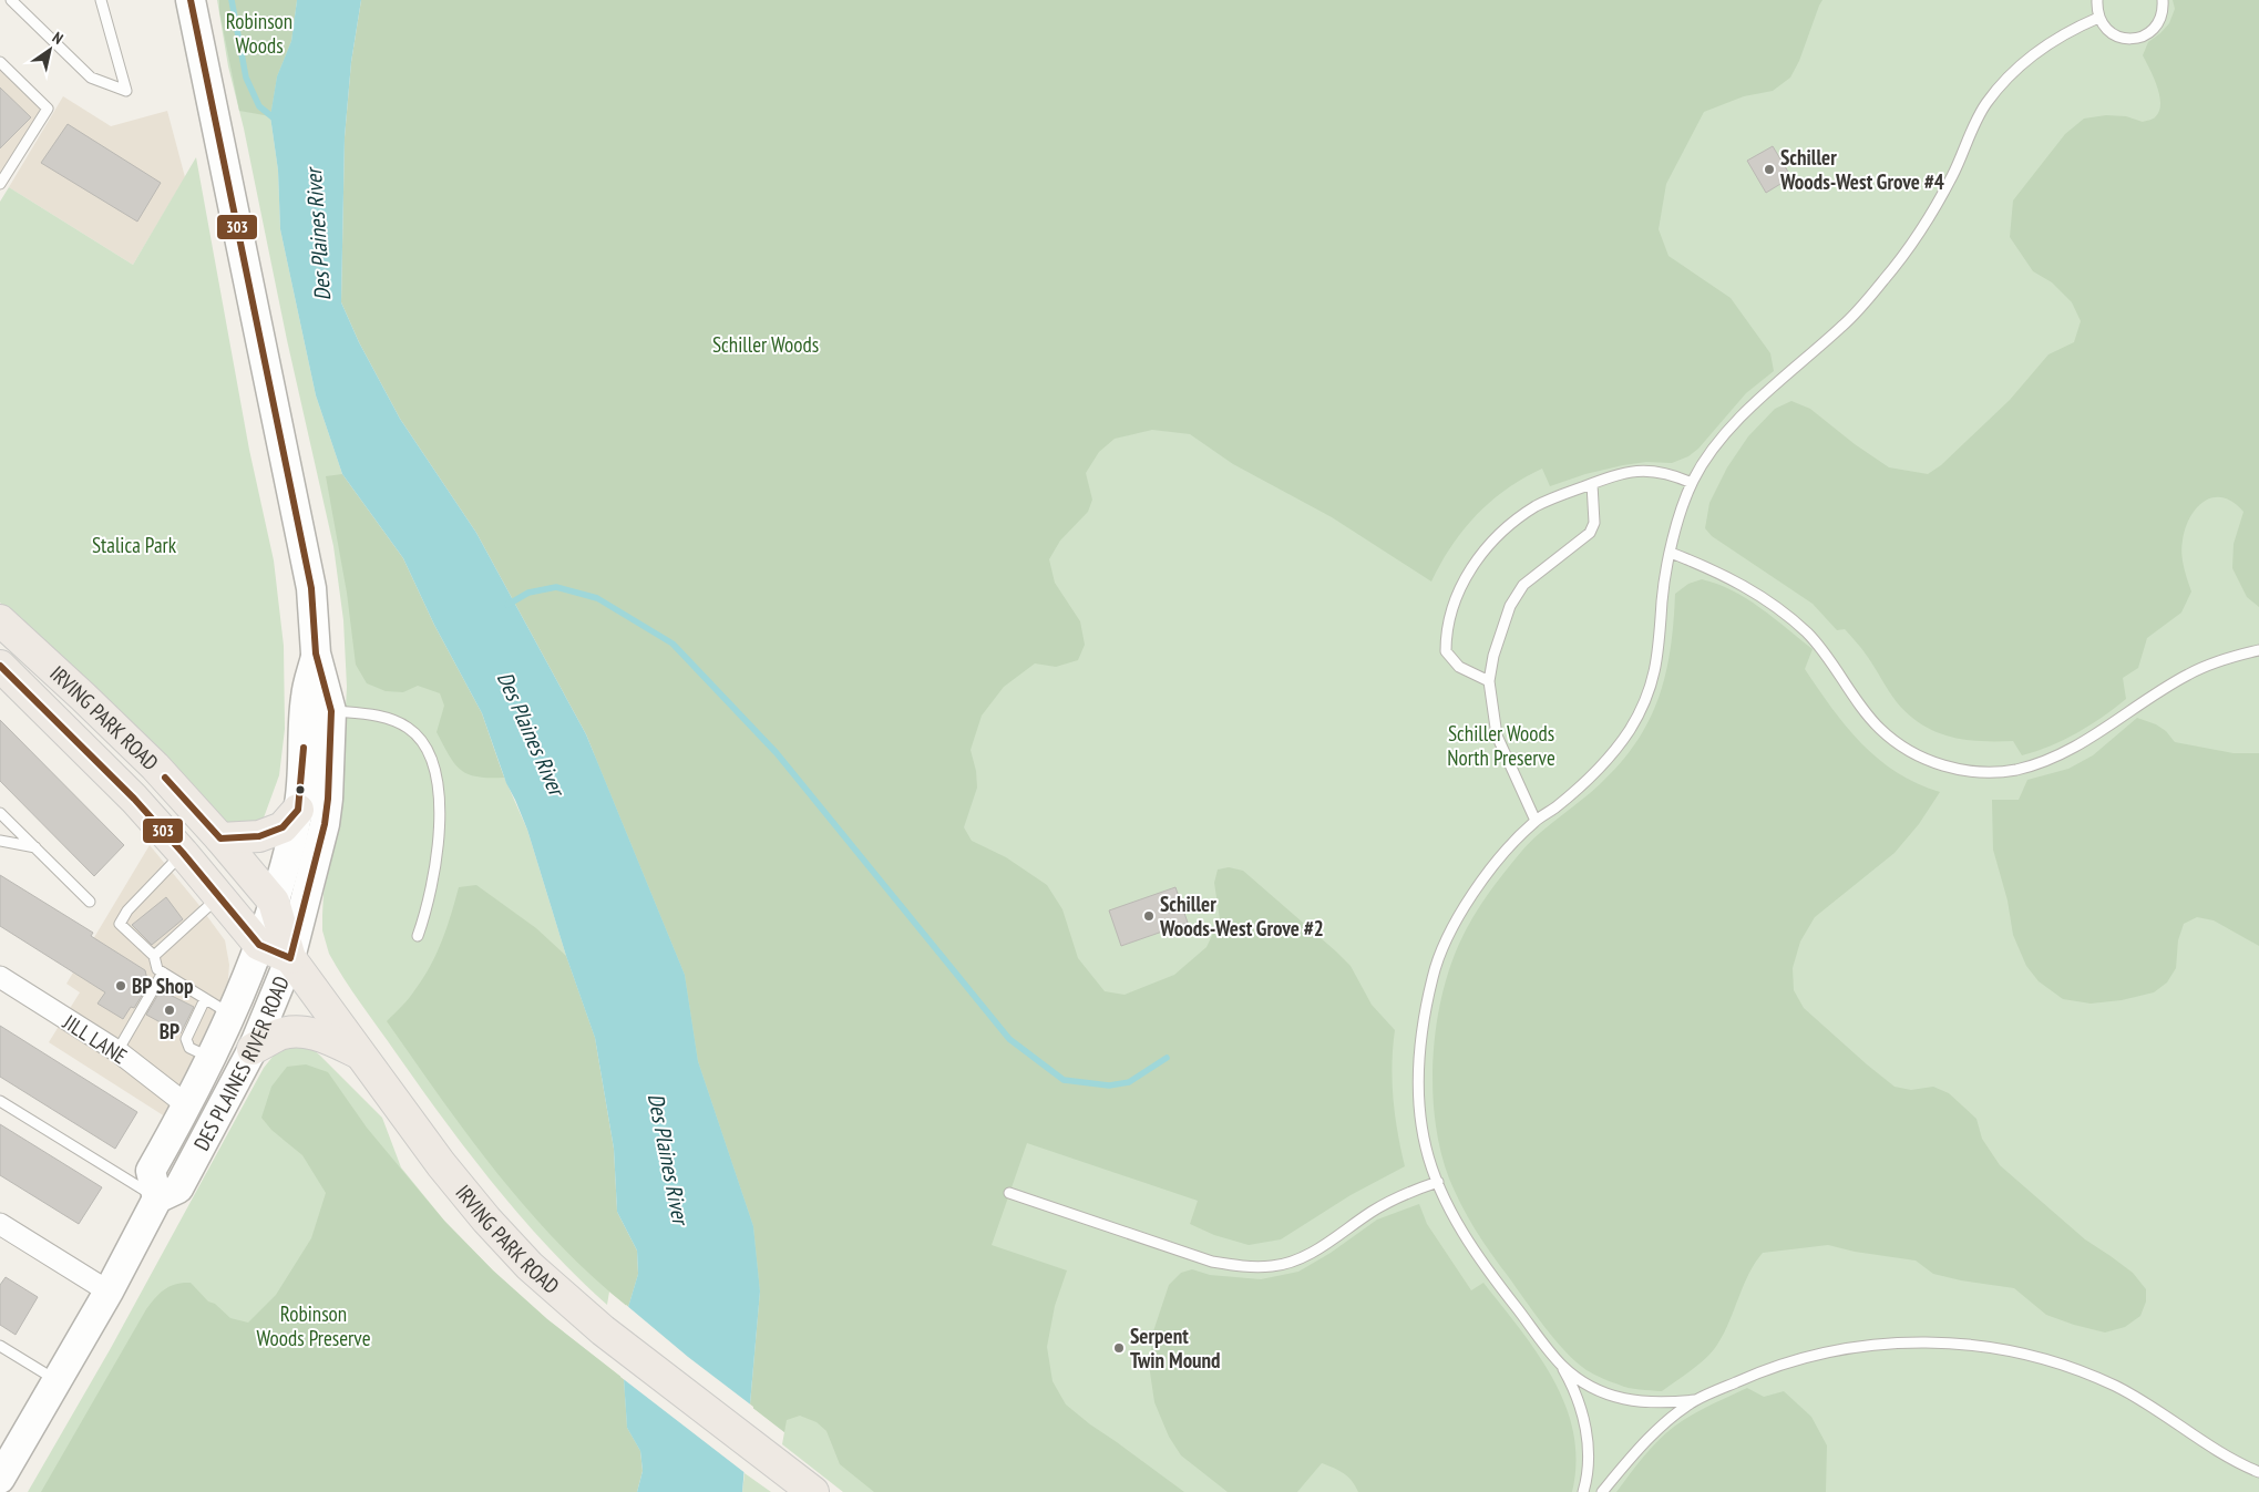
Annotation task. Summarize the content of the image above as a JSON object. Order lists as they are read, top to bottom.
{
  "streets": {
    "main road": ["IRVING PARK ROAD", "DES PLAINES RIVER ROAD"],
    "street": ["JILL LANE"]
  },
  "crossings": [
    ["IRVING PARK ROAD", "DES PLAINES RIVER ROAD"],
    ["JILL LANE", "DES PLAINES RIVER ROAD"]
  ],
  "water": ["Des Plaines River"],
  "parks": [
    "Robinson Woods",
    "Schiller Woods",
    "Stalica Park",
    "Schiller Woods North Preserve",
    "Robinson Woods Preserve"
  ],
  "places": [
    "Schiller Woods-West Grove #4",
    "Schiller Woods-West Grove #2",
    "BP Shop",
    "BP",
    "Serpent Twin Mound"
  ],
  "lines": ["transit line 303"],
  "north": "top right"
}
